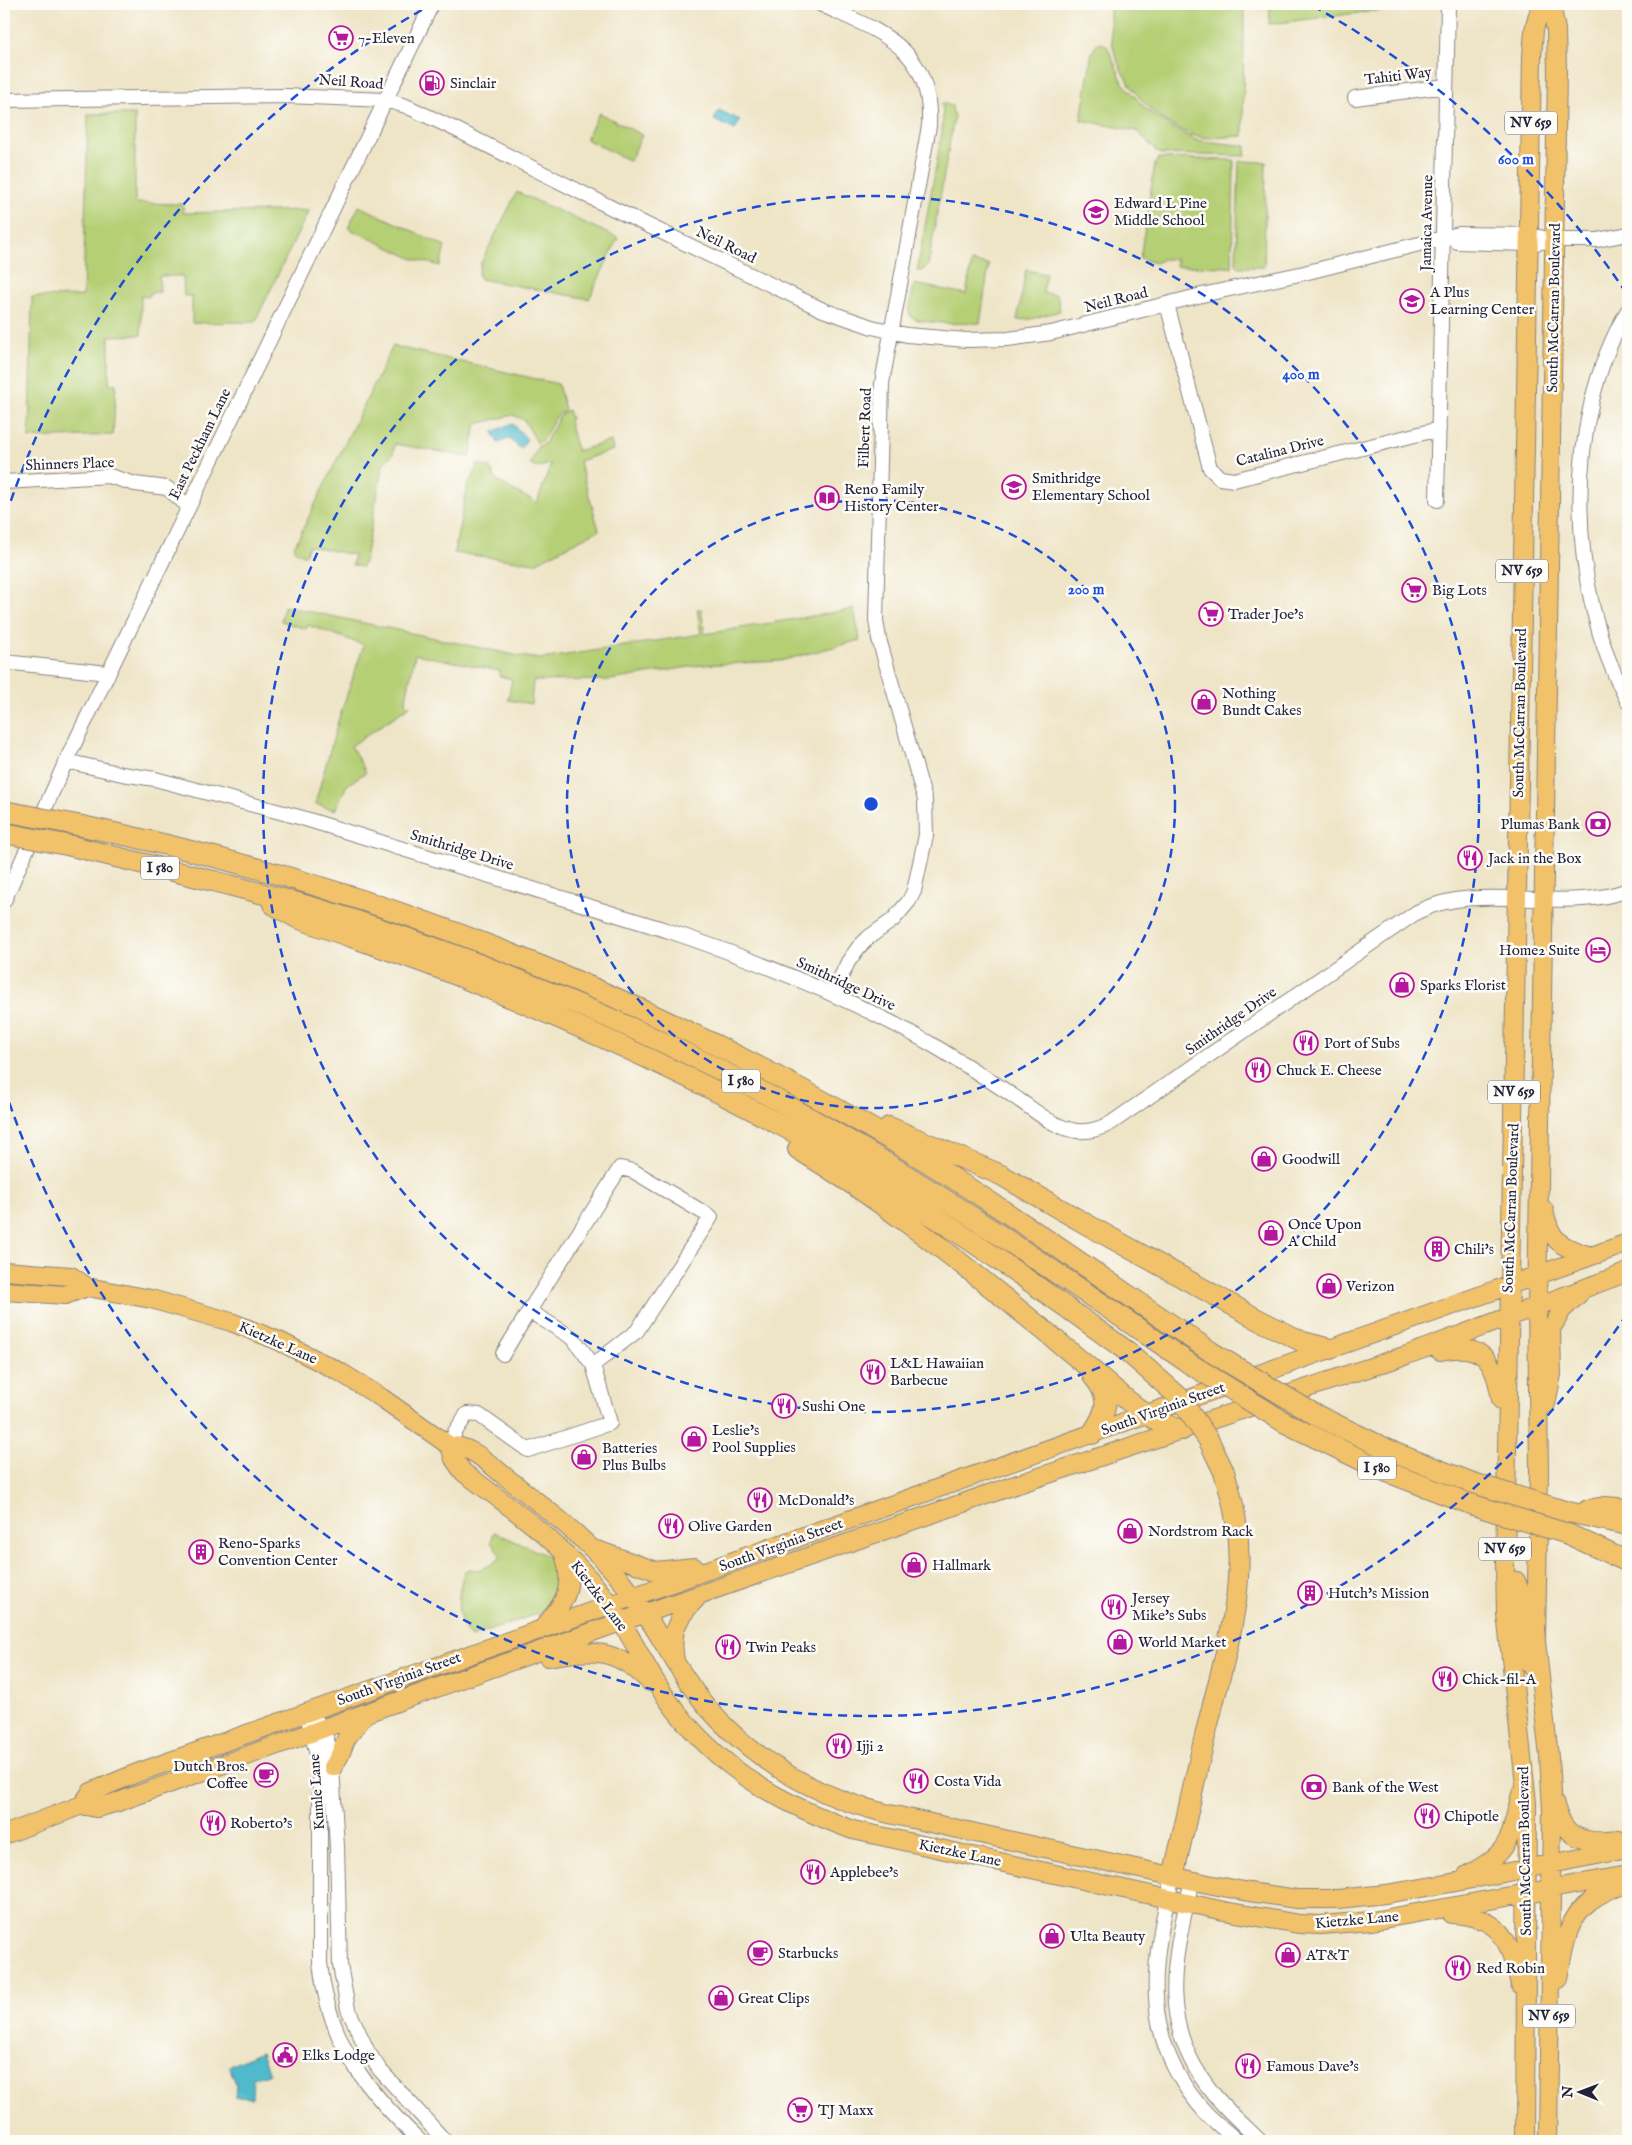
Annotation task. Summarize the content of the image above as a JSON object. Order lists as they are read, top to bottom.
{
  "streets": {
    "highway": ["I 580"],
    "main road": [
      "NV 659",
      "South McCarran Boulevard",
      "Kietzke Lane",
      "South Virginia Street"
    ],
    "street": [
      "Tahiti Way",
      "Neil Road",
      "Jamaica Avenue",
      "Filbert Road",
      "East Peckham Lane",
      "Catalina Drive",
      "Shinners Place",
      "Smithridge Drive",
      "Kumle Lane"
    ]
  },
  "crossings": [
    ["Tahiti Way", "Jamaica Avenue"],
    ["Neil Road", "Jamaica Avenue"],
    ["Neil Road", "South McCarran Boulevard"],
    ["Neil Road", "Filbert Road"],
    ["Neil Road", "East Peckham Lane"],
    ["Neil Road", "Catalina Drive"],
    ["Jamaica Avenue", "Catalina Drive"],
    ["South McCarran Boulevard", "Smithridge Drive"],
    ["South McCarran Boulevard", "Kietzke Lane"],
    ["South McCarran Boulevard", "South Virginia Street"],
    ["Filbert Road", "Smithridge Drive"],
    ["East Peckham Lane", "Shinners Place"],
    ["East Peckham Lane", "Smithridge Drive"],
    ["Kietzke Lane", "South Virginia Street"],
    ["South Virginia Street", "Kumle Lane"]
  ],
  "places": {
    "supermarket": [
      "7-Eleven",
      "Big Lots",
      "Trader Joe's",
      "TJ Maxx"
    ],
    "fuel station": ["Sinclair"],
    "school or university": ["Edward L Pine Middle School", "A Plus Learning Center", "Smithridge Elementary School"],
    "library": ["Reno Family History Center"],
    "shop": [
      "Nothing Bundt Cakes",
      "Sparks Florist",
      "Goodwill",
      "Once Upon A Child",
      "Verizon",
      "Leslie's Pool Supplies",
      "Batteries Plus Bulbs",
      "Nordstrom Rack",
      "Hallmark",
      "World Market",
      "Ulta Beauty",
      "AT&T",
      "Great Clips"
    ],
    "bank": ["Plumas Bank", "Bank of the West"],
    "restaurant": [
      "Jack in the Box",
      "Port of Subs",
      "Chuck E. Cheese",
      "L&L Hawaiian Barbecue",
      "Sushi One",
      "McDonald's",
      "Olive Garden",
      "Jersey Mike's Subs",
      "Twin Peaks",
      "Chick-fil-A",
      "Ijji 2",
      "Costa Vida",
      "Chipotle",
      "Roberto's",
      "Applebee's",
      "Red Robin",
      "Famous Dave's"
    ],
    "hotel": ["Home2 Suite"],
    "building": ["Chili's", "Reno-Sparks Convention Center", "Hutch's Mission"],
    "cafe": ["Dutch Bros. Coffee", "Starbucks"],
    "public building": ["Elks Lodge"]
  },
  "north": "left",
  "rings": ["600 m", "400 m", "200 m"]
}
